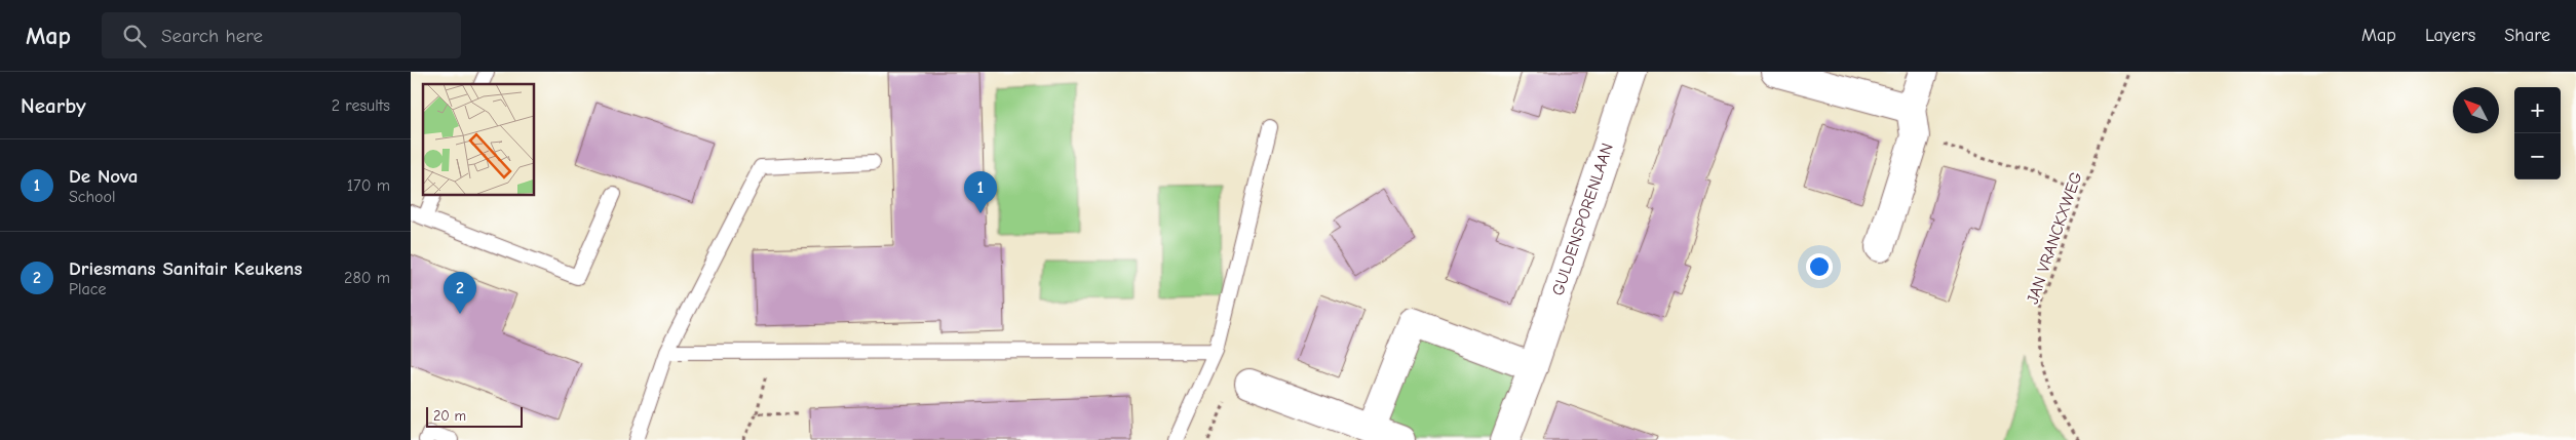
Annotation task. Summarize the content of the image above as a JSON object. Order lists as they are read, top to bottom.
{
  "streets": {
    "street": ["GULDENSPORENLAAN"],
    "path": ["JAN VRANCKXWEG"]
  },
  "scale_bar": "20 m",
  "north": "top left",
  "page": {
    "header": "Map",
    "search": "Search here",
    "nav": ["Map", "Layers", "Share"],
    "heading": ["Nearby", "2 results"],
    "map_buttons": ["+", "−"],
    "list": [
      {
        "mark": "1",
        "name": "De Nova",
        "note": "School",
        "value": "170 m"
      },
      {
        "mark": "2",
        "name": "Driesmans Sanitair Keukens",
        "note": "Place",
        "value": "280 m"
      }
    ],
    "pins": ["1", "2"],
    "scale": "20 m"
  }
}
